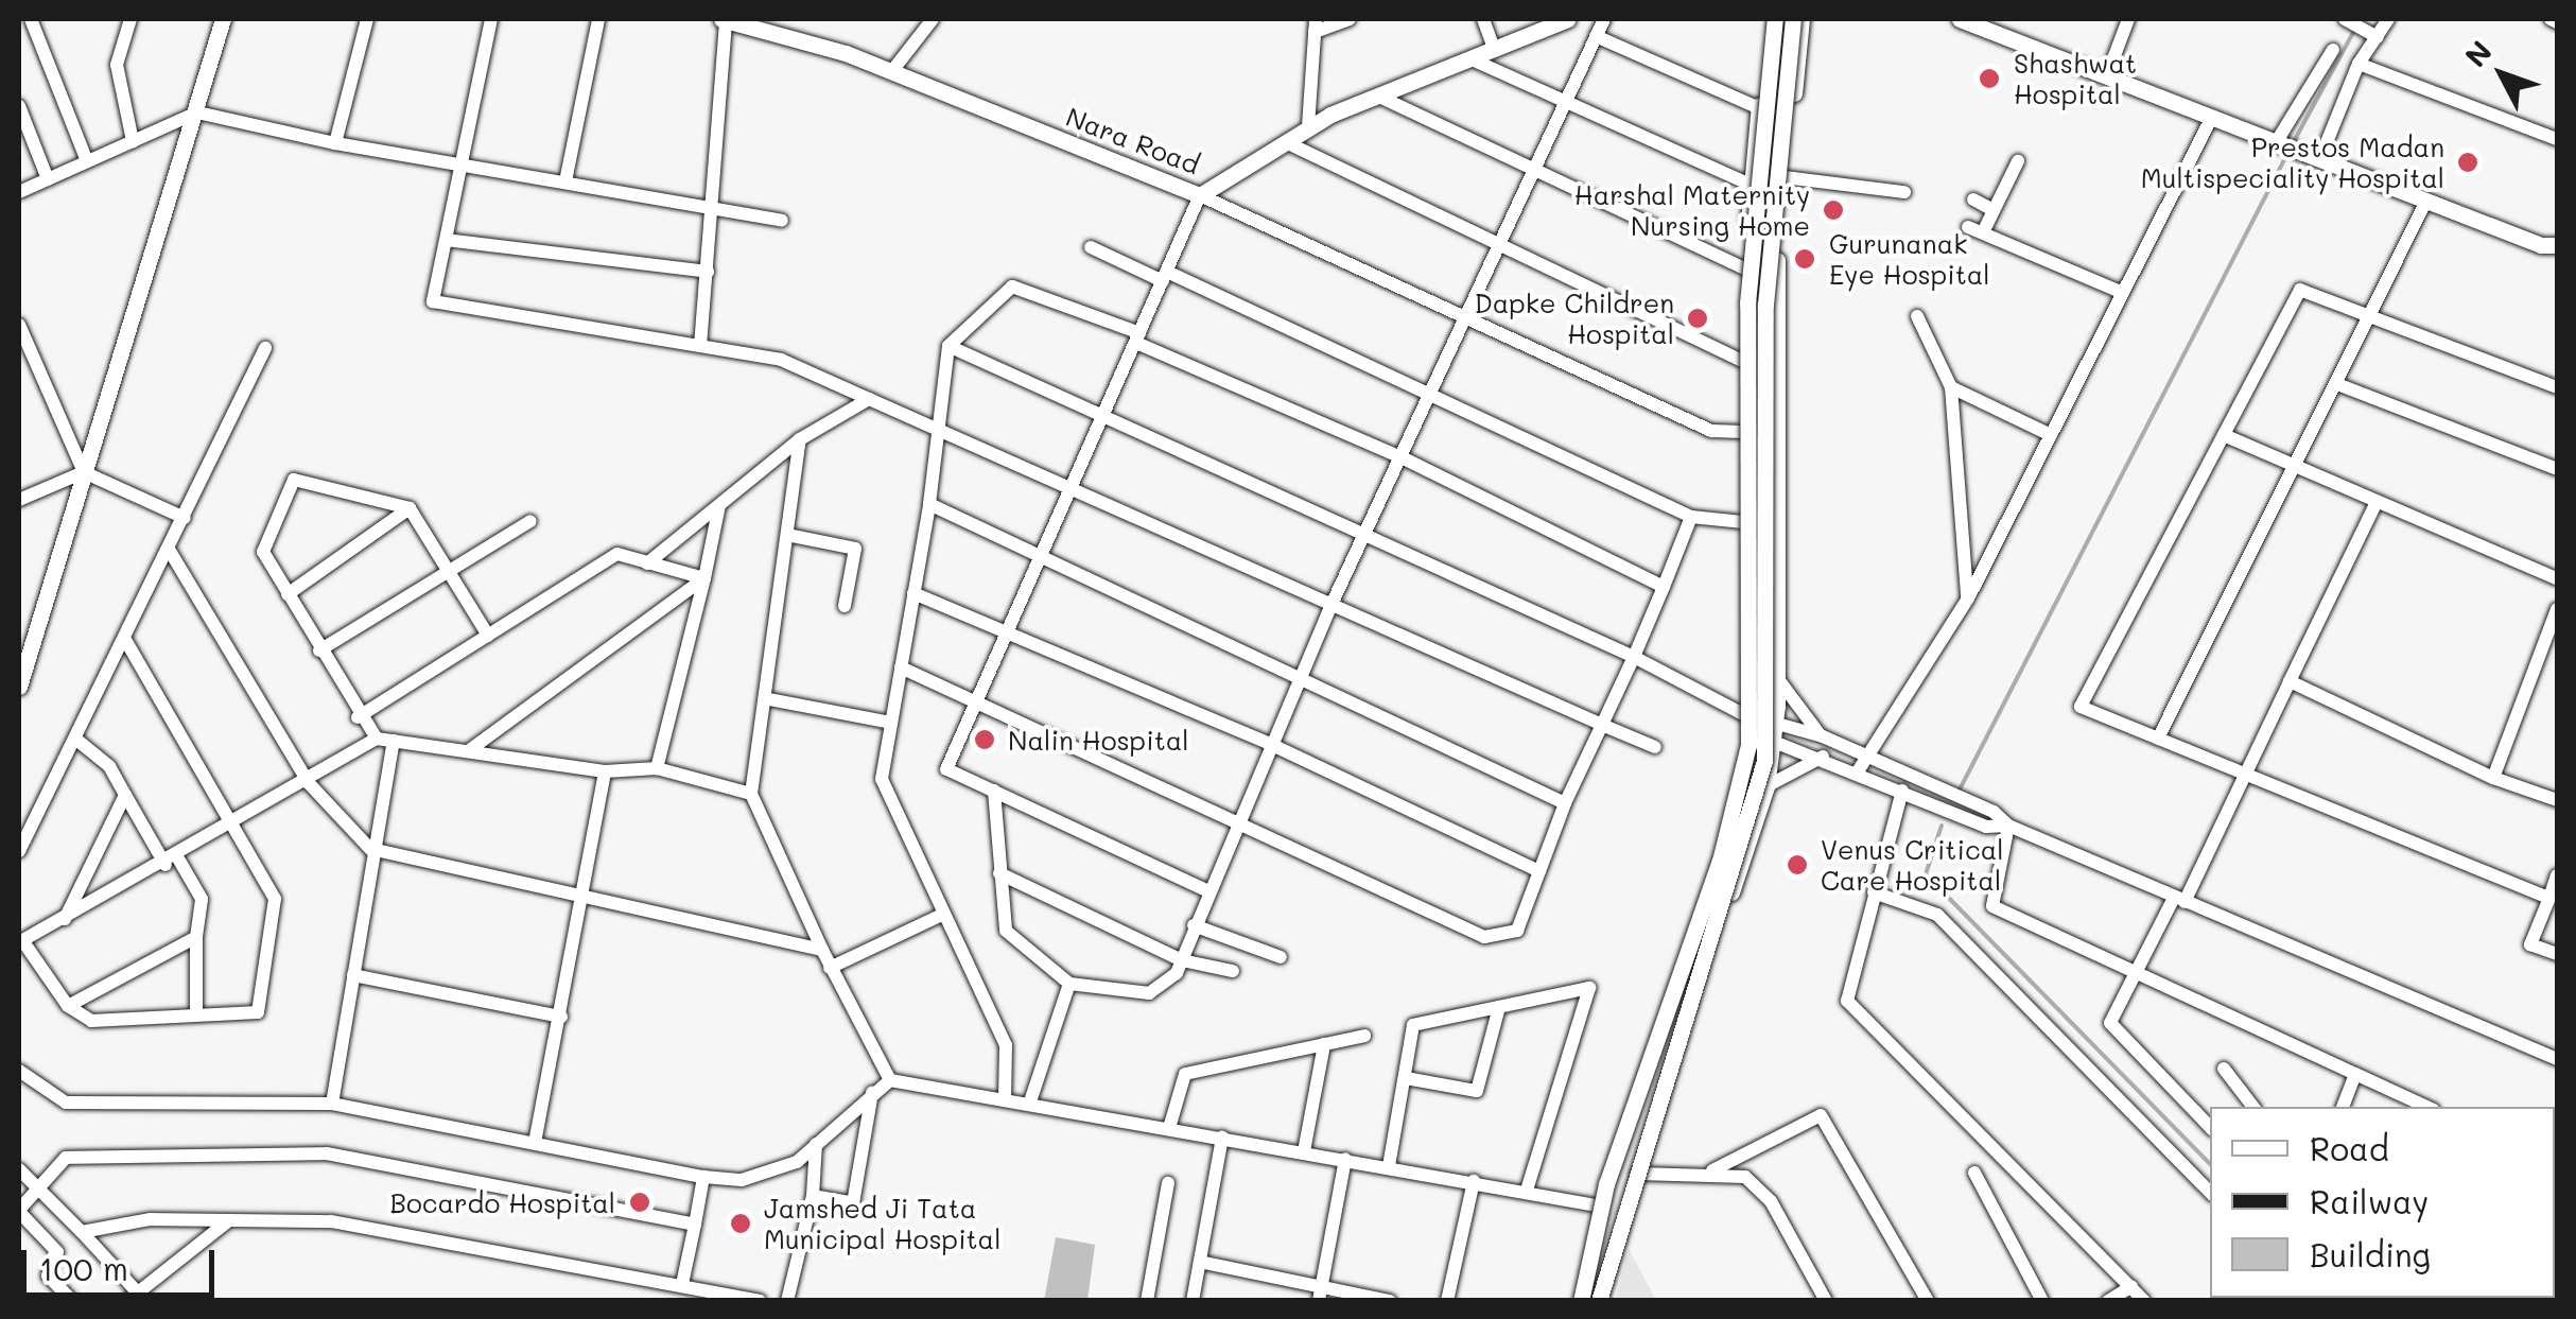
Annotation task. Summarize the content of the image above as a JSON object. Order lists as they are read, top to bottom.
{
  "streets": {
    "main road": ["Nara Road"]
  },
  "places": [
    "Shashwat Hospital",
    "Prestos Madan Multispeciality Hospital",
    "Harshal Maternity Nursing Home",
    "Gurunanak Eye Hospital",
    "Dapke Children Hospital",
    "Nalin Hospital",
    "Venus Critical Care Hospital",
    "Bocardo Hospital",
    "Jamshed Ji Tata Municipal Hospital"
  ],
  "legend": ["Road", "Railway", "Building"],
  "scale_bar": "100 m",
  "north": "top left"
}
